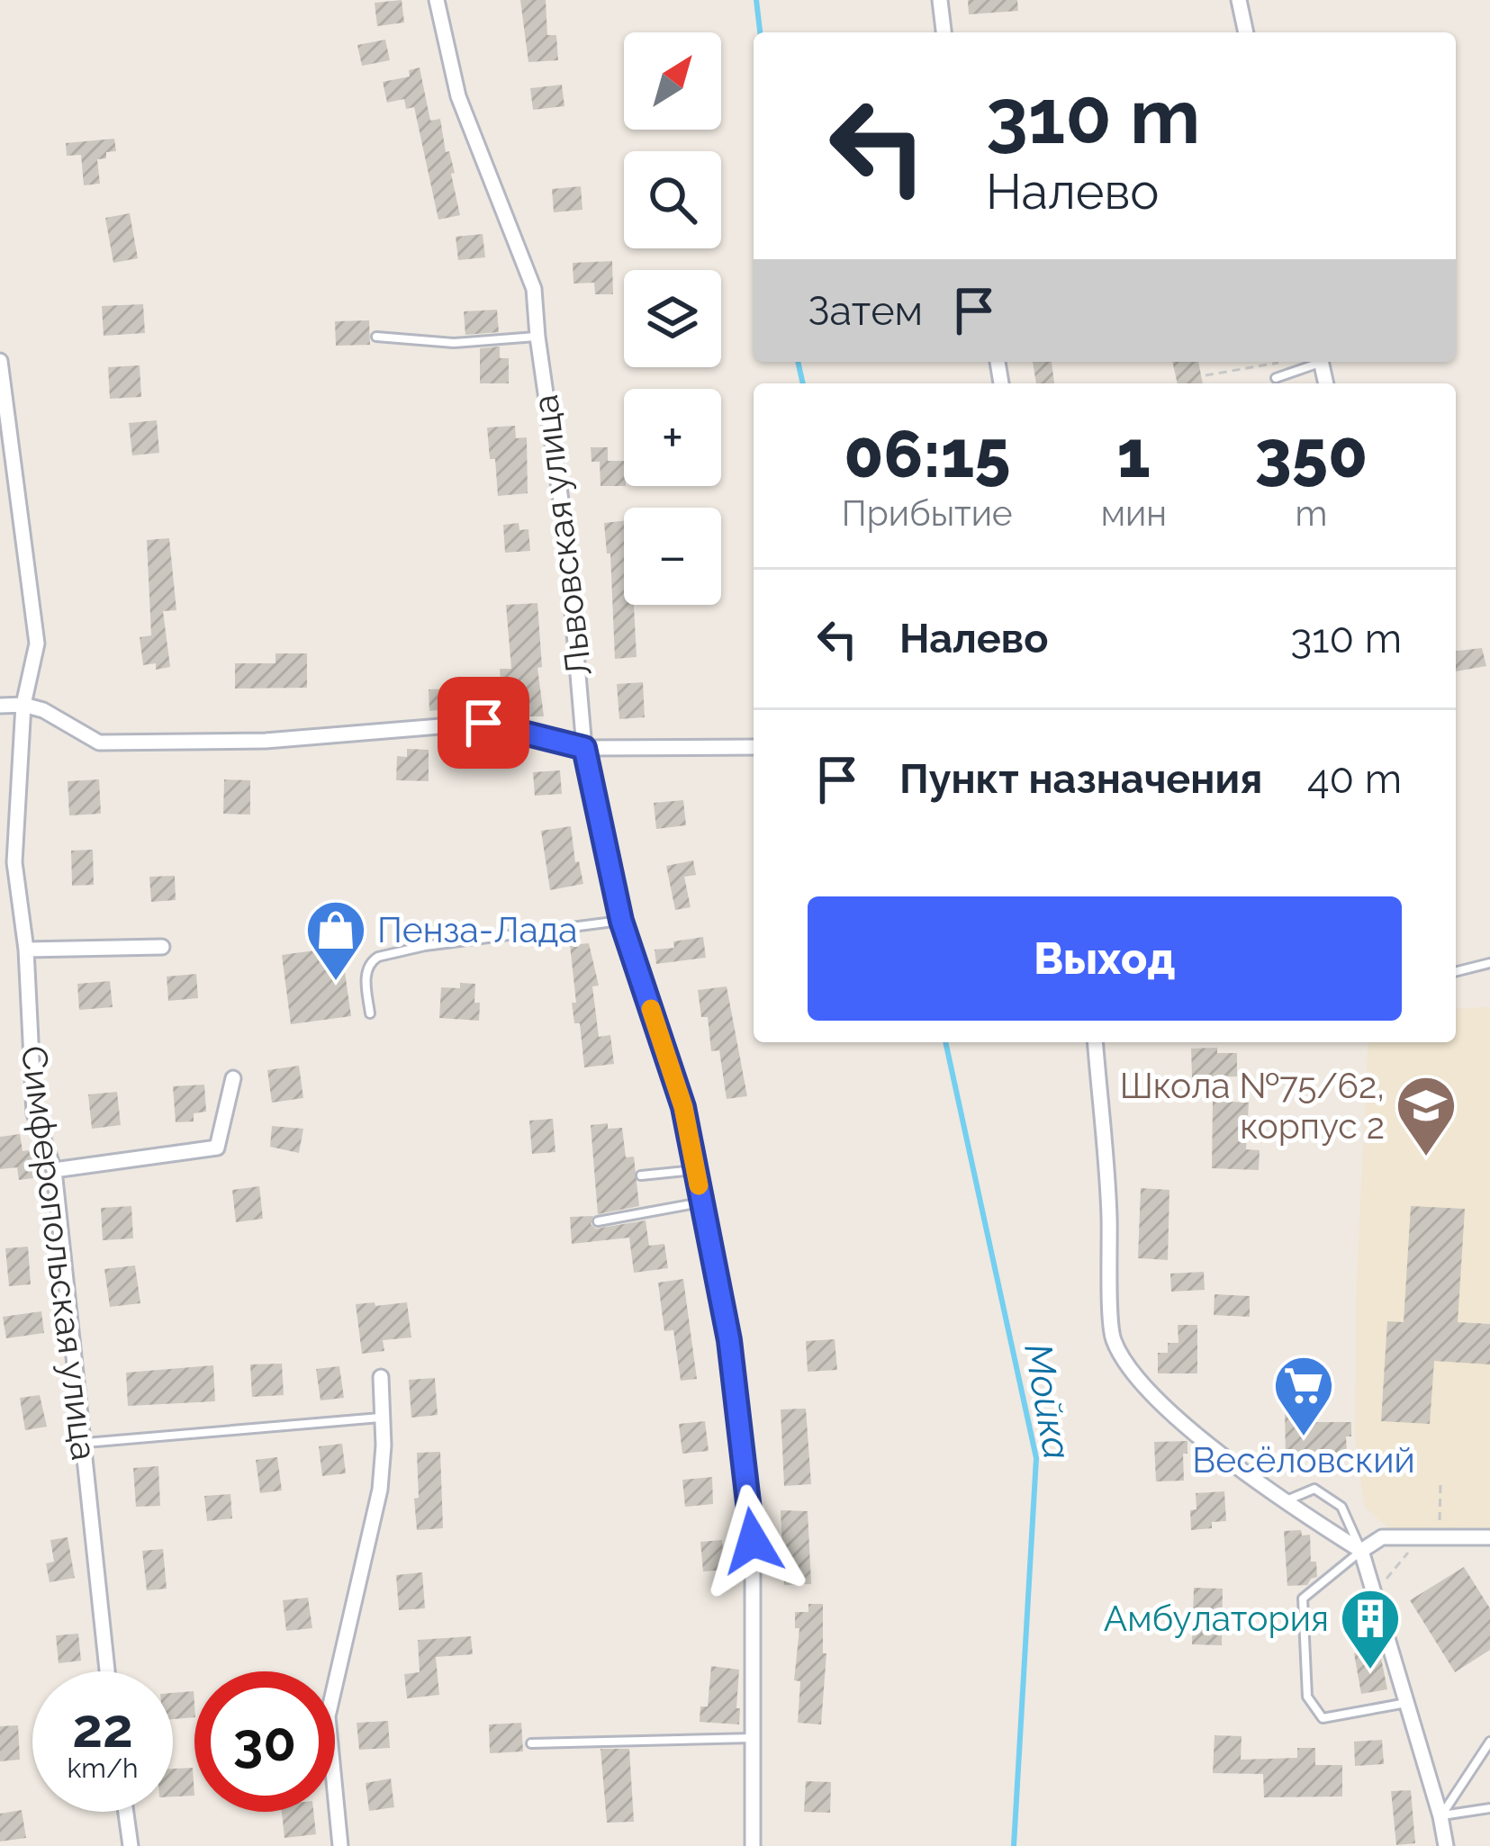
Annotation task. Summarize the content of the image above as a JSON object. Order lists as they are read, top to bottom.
{
  "streets": {
    "street": ["Львовская улица", "Симферопольская улица"]
  },
  "water": ["Мойка"],
  "places": {
    "shop": ["Пенза-Лада"],
    "school or university": ["Школа №75/62, корпус 2"],
    "supermarket": ["Весёловский"],
    "building": ["Амбулатория"]
  },
  "north": "top right",
  "page": {
    "map_buttons": ["+", "−"],
    "turn": ["310 m", "Налево"],
    "then": "Затем",
    "eta": [
      "06:15",
      "Прибытие",
      "1",
      "мин",
      "350",
      "m"
    ],
    "list": [
      {
        "name": "Налево",
        "value": "310 m"
      },
      {
        "name": "Пункт назначения",
        "value": "40 m"
      }
    ],
    "buttons": "Выход",
    "speed": "22 km/h",
    "limit": "30"
  }
}
